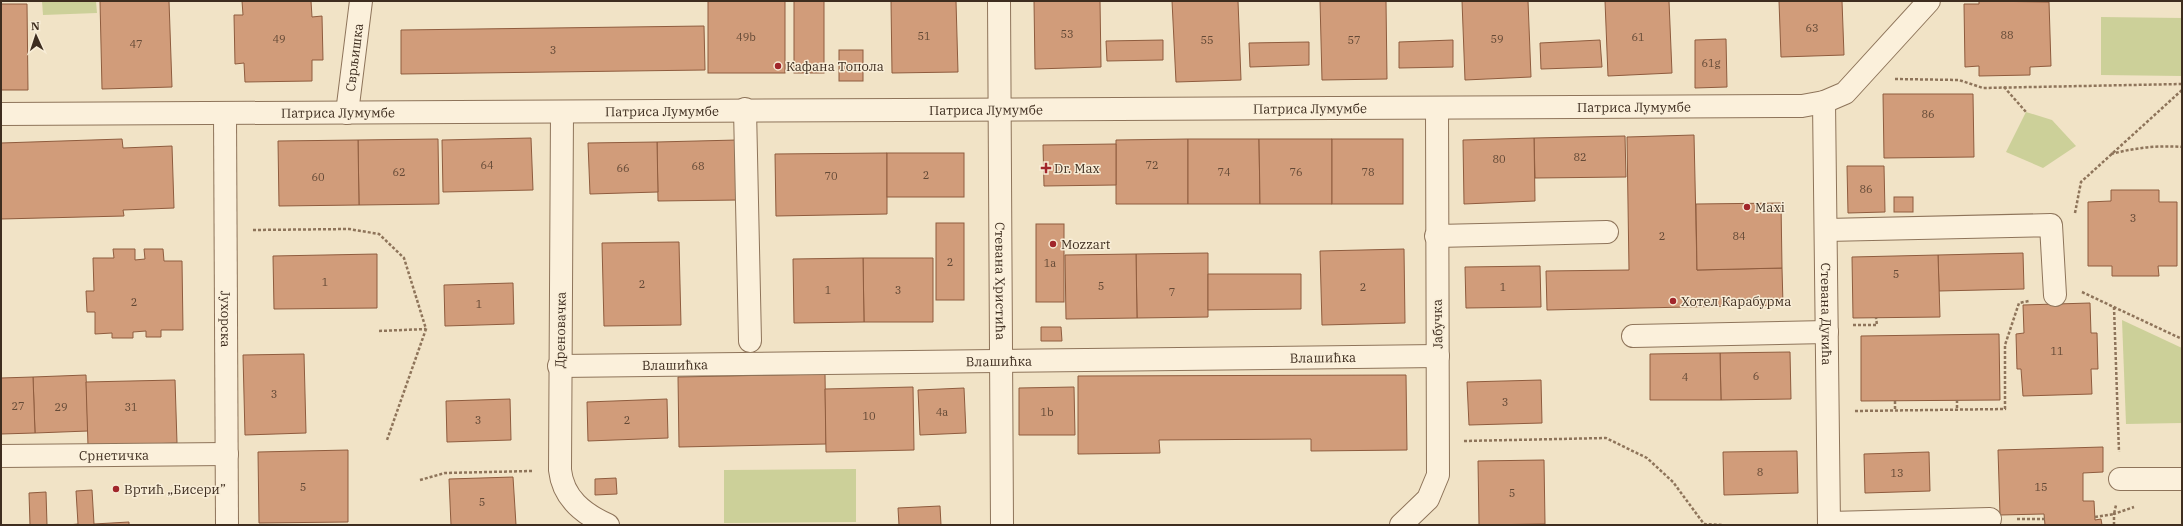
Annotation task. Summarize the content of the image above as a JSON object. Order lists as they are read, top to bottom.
{
  "streets": {
    "street": [
      "Сврљишка",
      "Патриса Лумумбе",
      "Стевана Христића",
      "Стевана Дукића",
      "Јухорска",
      "Јабучка",
      "Дреновачка",
      "Влашићка",
      "Срнетичка"
    ]
  },
  "crossings": [
    ["Сврљишка", "Патриса Лумумбе"],
    ["Патриса Лумумбе", "Стевана Христића"],
    ["Патриса Лумумбе", "Стевана Дукића"],
    ["Патриса Лумумбе", "Јухорска"],
    ["Патриса Лумумбе", "Јабучка"],
    ["Патриса Лумумбе", "Дреновачка"],
    ["Стевана Христића", "Влашићка"],
    ["Јухорска", "Срнетичка"],
    ["Јабучка", "Влашићка"],
    ["Дреновачка", "Влашићка"]
  ],
  "places": {
    "other": [
      "Кафана Топола",
      "Maxi",
      "Mozzart",
      "Хотел Карабурма",
      "Вртић „Бисери”"
    ],
    "health": ["Dr. Max"]
  },
  "house_numbers": [
    "63",
    "53",
    "88",
    "51",
    "49b",
    "61",
    "49",
    "59",
    "55",
    "57",
    "47",
    "3",
    "61g",
    "86",
    "82",
    "80",
    "64",
    "72",
    "68",
    "66",
    "62",
    "74",
    "76",
    "78",
    "2",
    "70",
    "60",
    "86",
    "3",
    "2",
    "84",
    "2",
    "1a",
    "5",
    "1",
    "2",
    "5",
    "2",
    "1",
    "1",
    "3",
    "7",
    "2",
    "1",
    "11",
    "6",
    "4",
    "3",
    "3",
    "27",
    "29",
    "31",
    "4a",
    "1b",
    "10",
    "3",
    "2",
    "8",
    "13",
    "5",
    "15",
    "5",
    "5"
  ],
  "north": "top"
}
